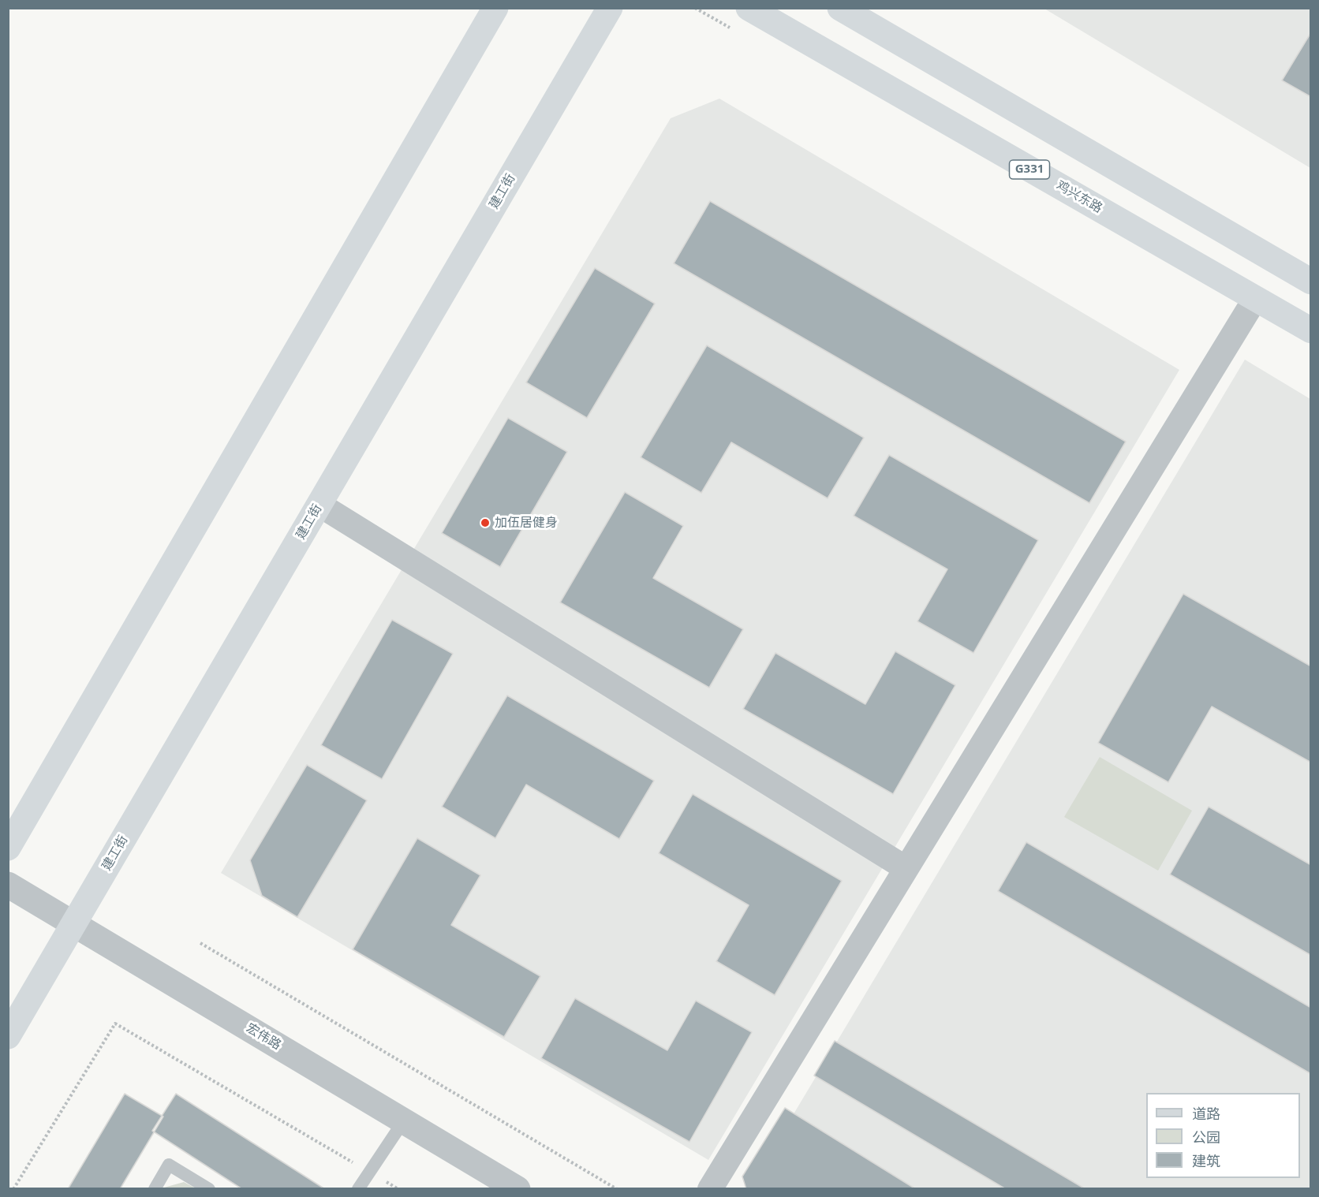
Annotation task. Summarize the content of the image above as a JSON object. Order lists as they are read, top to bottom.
{
  "streets": {
    "main road": ["G331", "建工街", "鸡兴东路"],
    "street": ["宏伟路"]
  },
  "crossings": [
    ["建工街", "宏伟路"]
  ],
  "places": ["加伍居健身"],
  "legend": ["道路", "公园", "建筑"]
}
